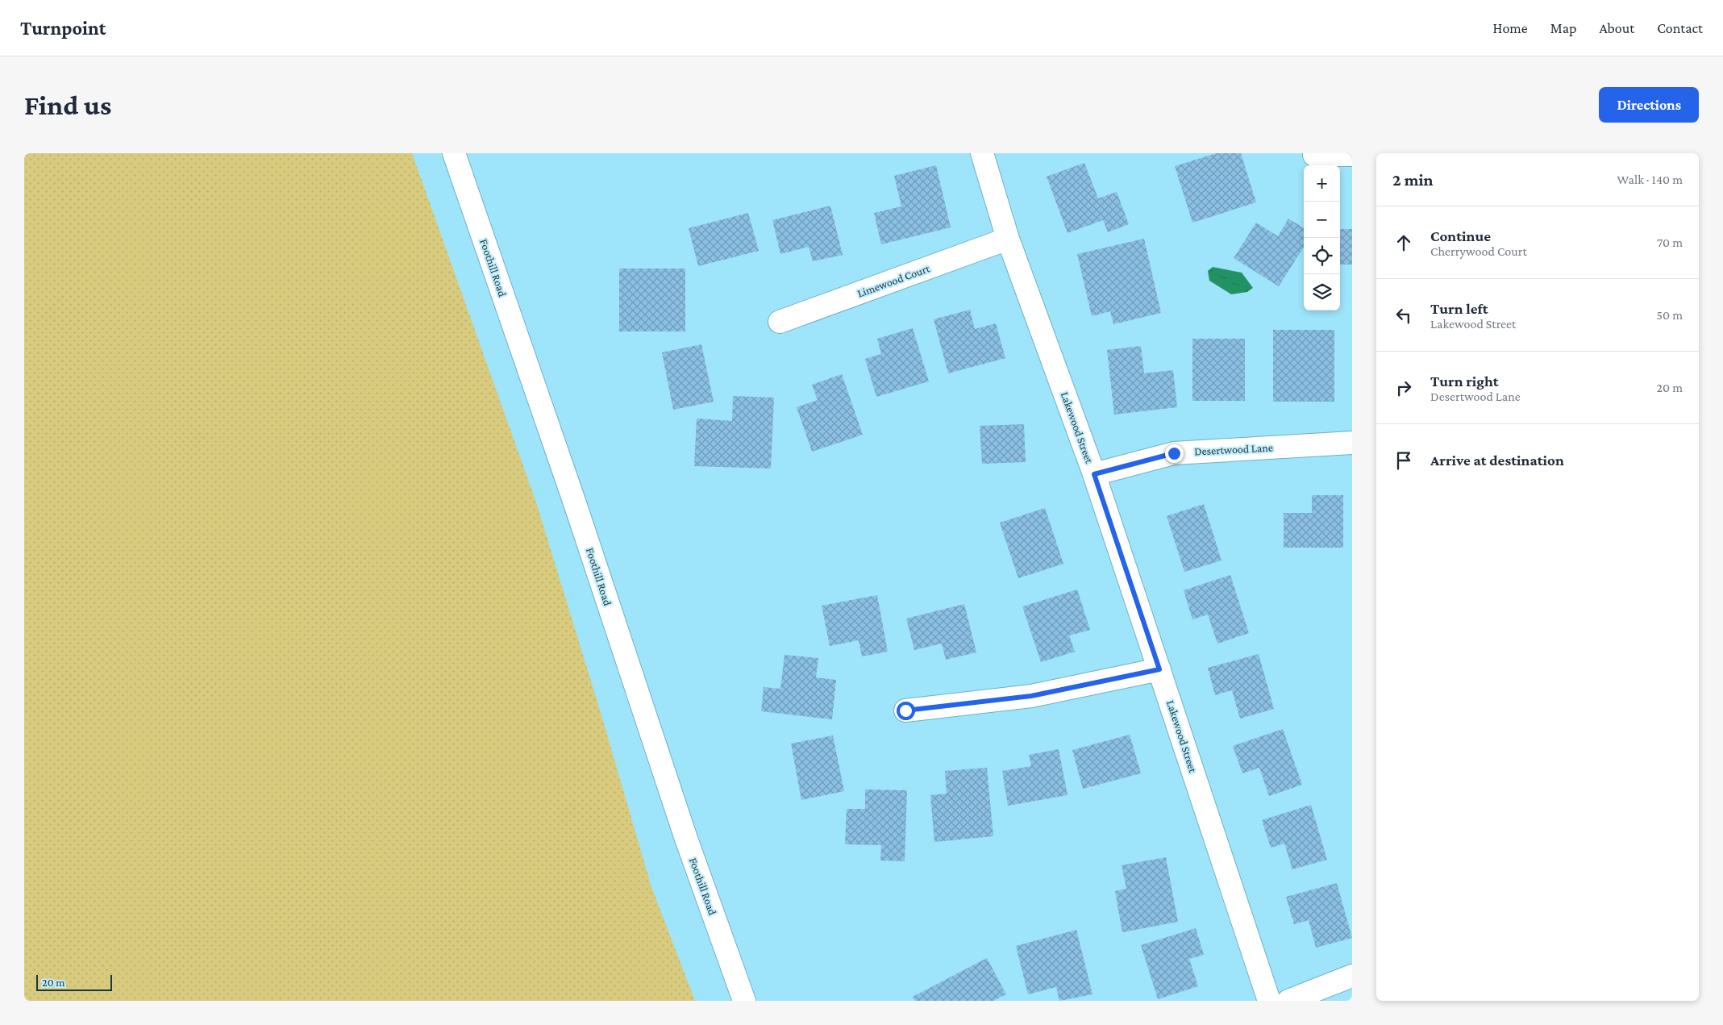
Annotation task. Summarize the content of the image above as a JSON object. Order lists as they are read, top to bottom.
{
  "streets": {
    "street": [
      "Foothill Road",
      "Limewood Court",
      "Lakewood Street",
      "Desertwood Lane"
    ]
  },
  "crossings": [
    ["Limewood Court", "Lakewood Street"],
    ["Lakewood Street", "Desertwood Lane"]
  ],
  "scale_bar": "20 m",
  "page": {
    "header": "Turnpoint",
    "nav": [
      "Home",
      "Map",
      "About",
      "Contact"
    ],
    "buttons": "Directions",
    "title": "Find us",
    "heading": ["2 min", "Walk · 140 m"],
    "map_buttons": ["+", "−"],
    "list": [
      ["Continue", "Cherrywood Court", "70 m"],
      ["Turn left", "Lakewood Street", "50 m"],
      ["Turn right", "Desertwood Lane", "20 m"],
      "Arrive at destination"
    ],
    "scale": "20 m"
  }
}
